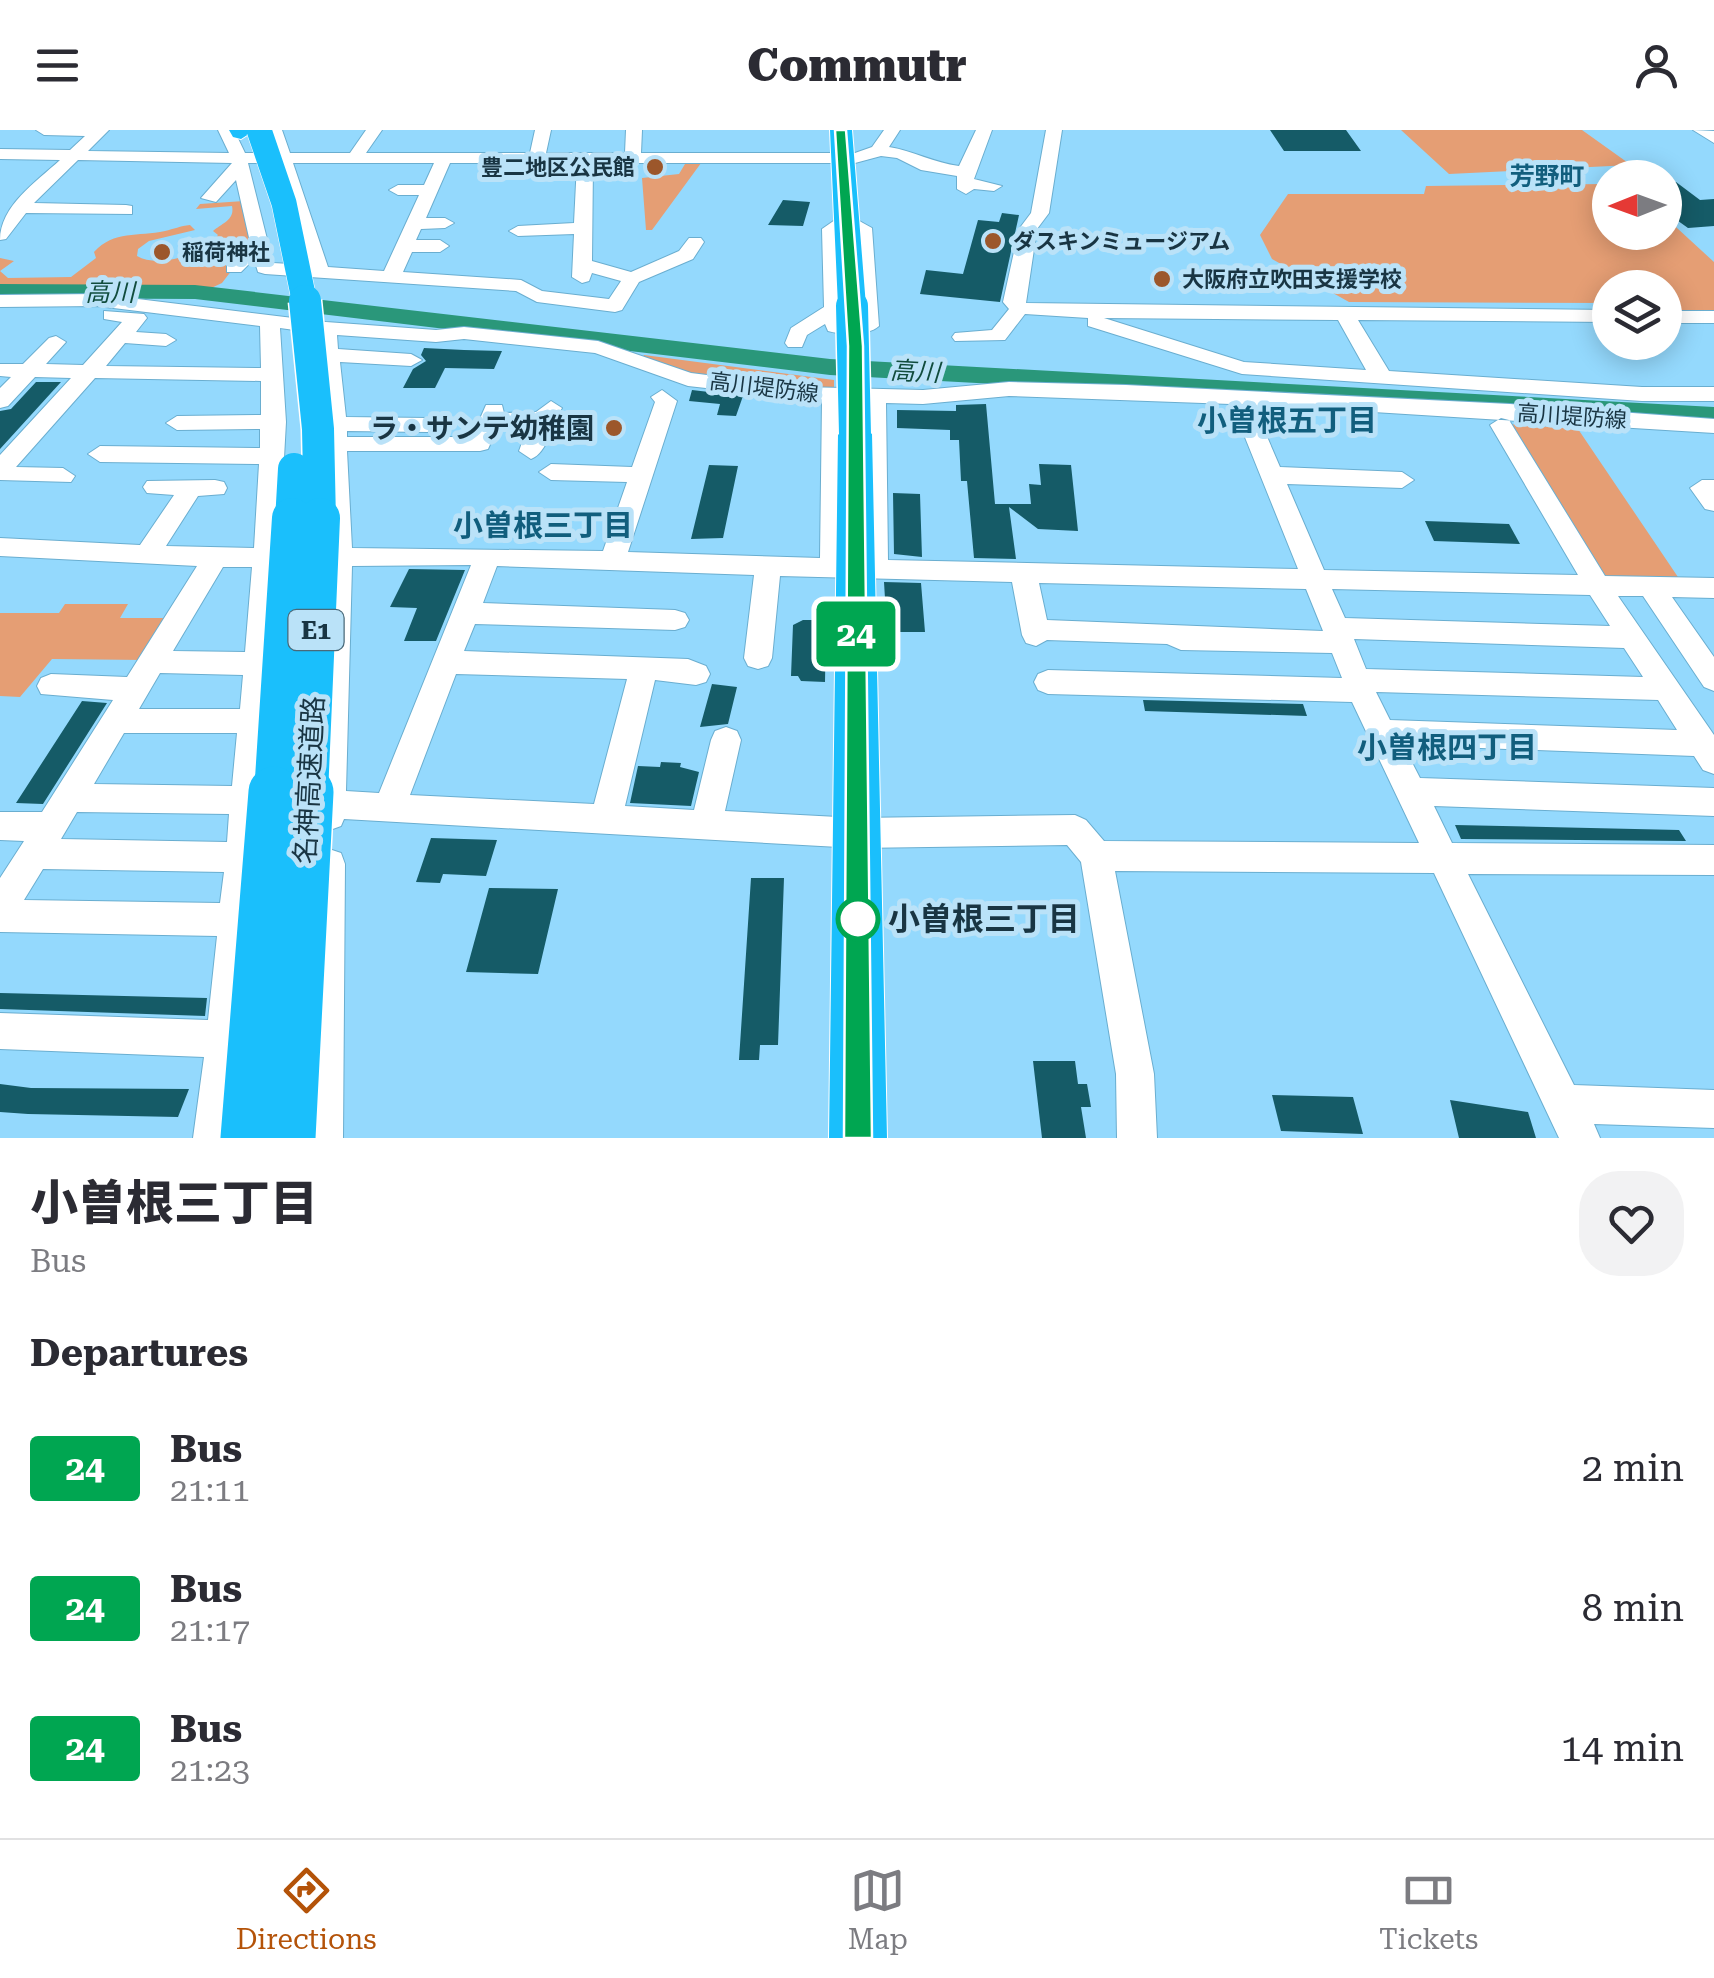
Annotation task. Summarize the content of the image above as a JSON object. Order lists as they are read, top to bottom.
{
  "streets": {
    "highway": ["E1", "名神高速道路"],
    "street": ["高川堤防線"]
  },
  "districts": [
    "芳野町",
    "小曽根五丁目",
    "小曽根三丁目",
    "小曽根四丁目"
  ],
  "water": ["高川"],
  "places": [
    "豊二地区公民館",
    "ダスキンミュージアム",
    "稲荷神社",
    "大阪府立吹田支援学校",
    "ラ・サンテ幼稚園",
    "小曽根三丁目"
  ],
  "lines": ["bus line 24"],
  "north": "left",
  "page": {
    "header": "Commutr",
    "on_map": "24",
    "heading": [
      ["小曽根三丁目", "Bus"],
      "Departures"
    ],
    "list": [
      {
        "mark": "24",
        "name": "Bus",
        "note": "21:11",
        "value": "2 min"
      },
      {
        "mark": "24",
        "name": "Bus",
        "note": "21:17",
        "value": "8 min"
      },
      {
        "mark": "24",
        "name": "Bus",
        "note": "21:23",
        "value": "14 min"
      }
    ],
    "tabs": ["Directions", "Map", "Tickets"]
  }
}
